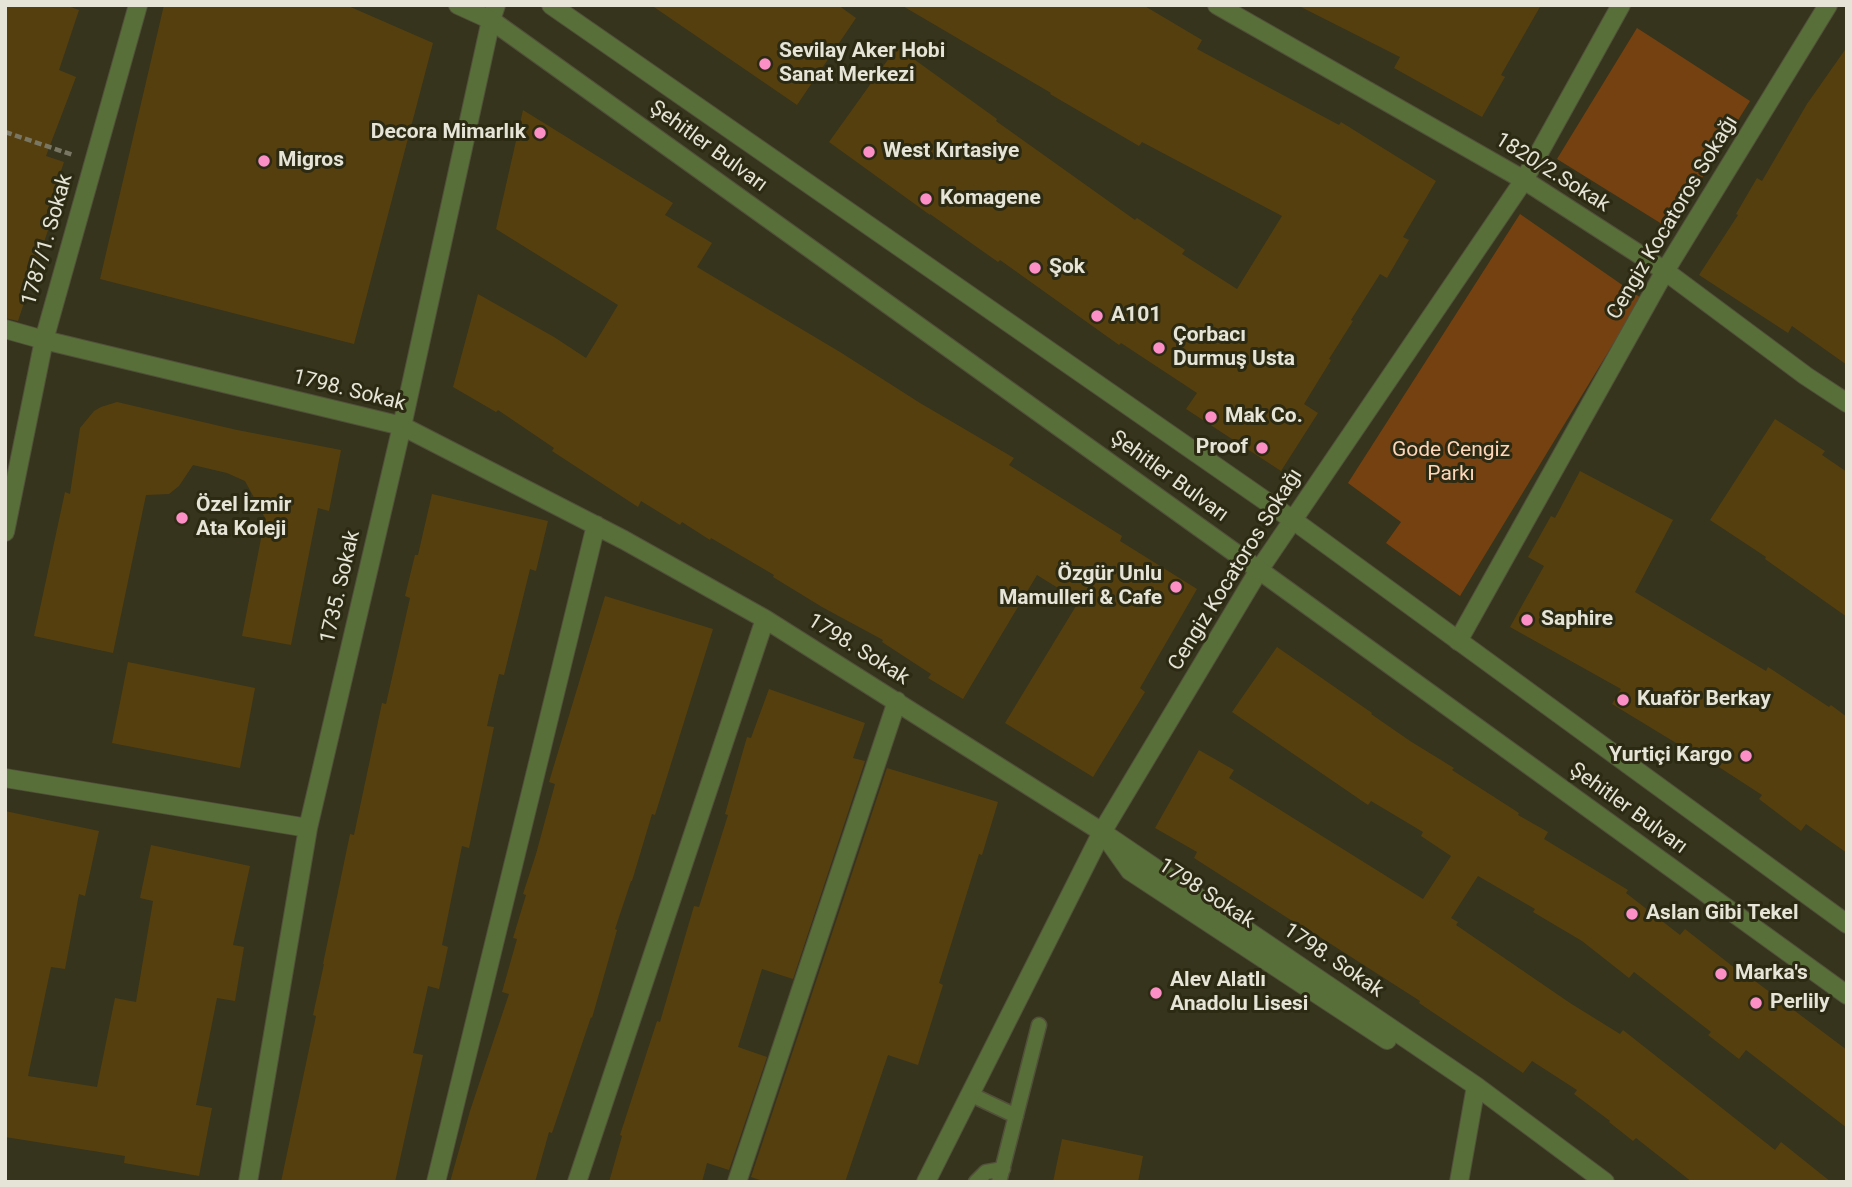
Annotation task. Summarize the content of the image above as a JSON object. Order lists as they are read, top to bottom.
{
  "streets": {
    "street": [
      "Şehitler Bulvarı",
      "1820/2.Sokak",
      "Cengiz Kocatoros Sokağı",
      "1787/1. Sokak",
      "1798. Sokak",
      "1735. Sokak"
    ]
  },
  "crossings": [
    ["Şehitler Bulvarı", "Cengiz Kocatoros Sokağı"],
    ["Şehitler Bulvarı", "1735. Sokak"],
    ["1820/2.Sokak", "Cengiz Kocatoros Sokağı"],
    ["Cengiz Kocatoros Sokağı", "1798. Sokak"],
    ["1787/1. Sokak", "1798. Sokak"],
    ["1798. Sokak", "1735. Sokak"]
  ],
  "parks": ["Gode Cengiz Parkı"],
  "places": [
    "Sevilay Aker Hobi Sanat Merkezi",
    "Decora Mimarlık",
    "West Kırtasiye",
    "Migros",
    "Komagene",
    "Şok",
    "A101",
    "Çorbacı Durmuş Usta",
    "Mak Co.",
    "Proof",
    "Özel İzmir Ata Koleji",
    "Özgür Unlu Mamulleri & Cafe",
    "Saphire",
    "Kuaför Berkay",
    "Yurtiçi Kargo",
    "Aslan Gibi Tekel",
    "Marka's",
    "Alev Alatlı Anadolu Lisesi",
    "Perlily"
  ]
}
